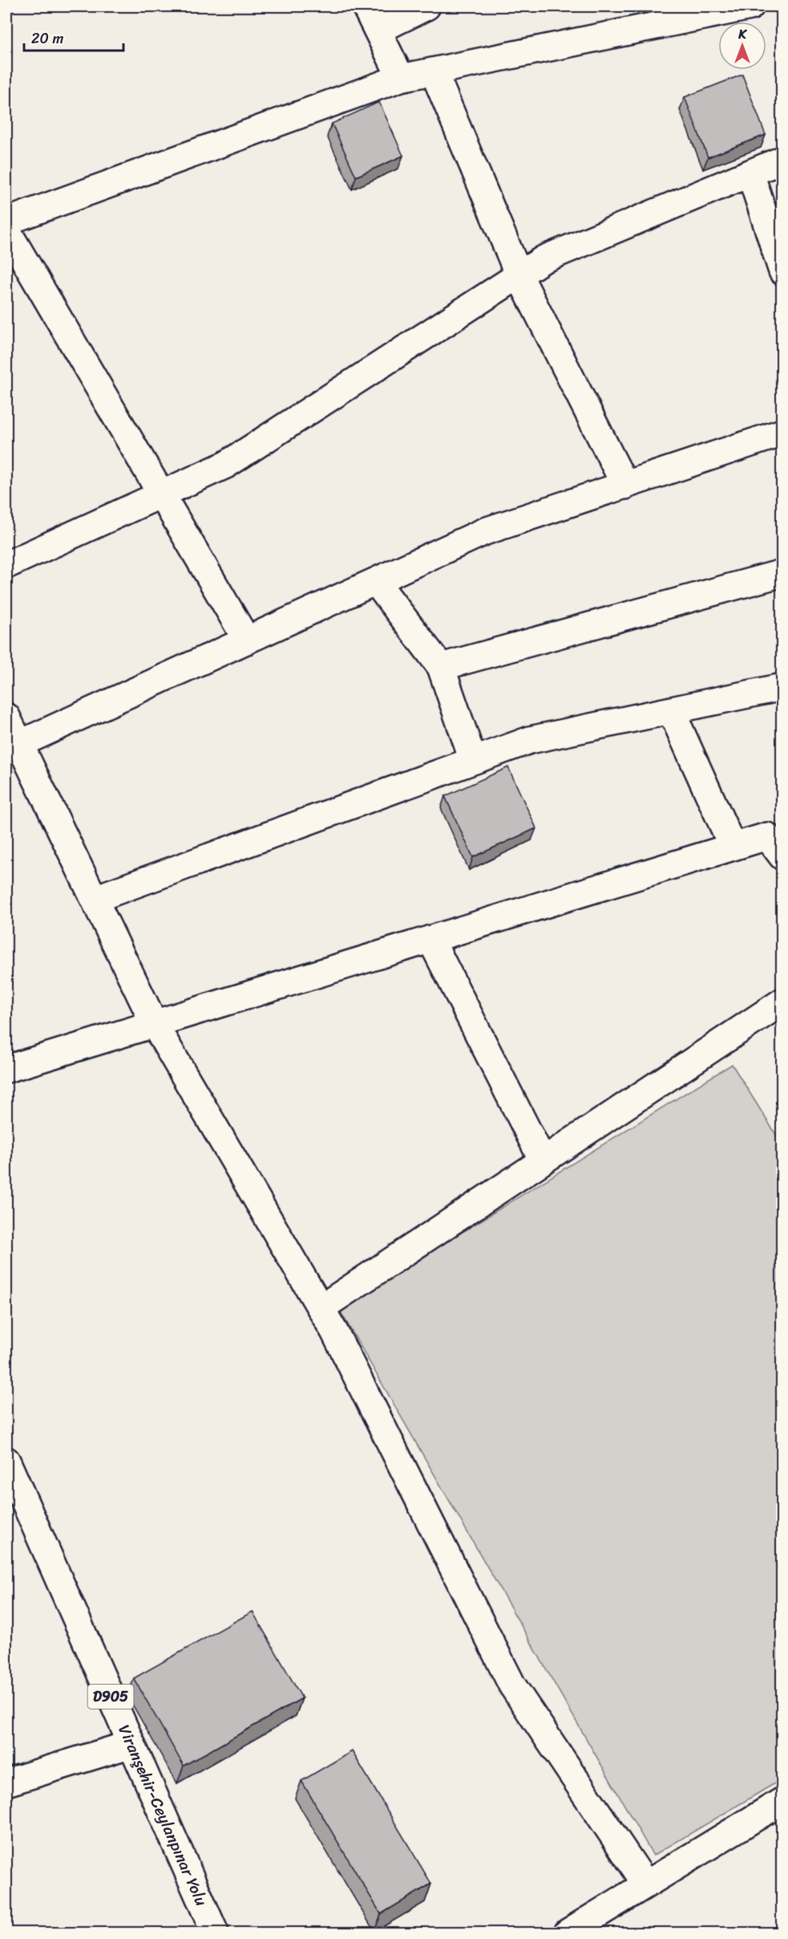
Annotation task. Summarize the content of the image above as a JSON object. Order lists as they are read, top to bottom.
{
  "streets": {
    "street": ["D905", "Viranşehir-Ceylanpınar Yolu"]
  },
  "scale_bar": "20 m",
  "north": "top"
}
